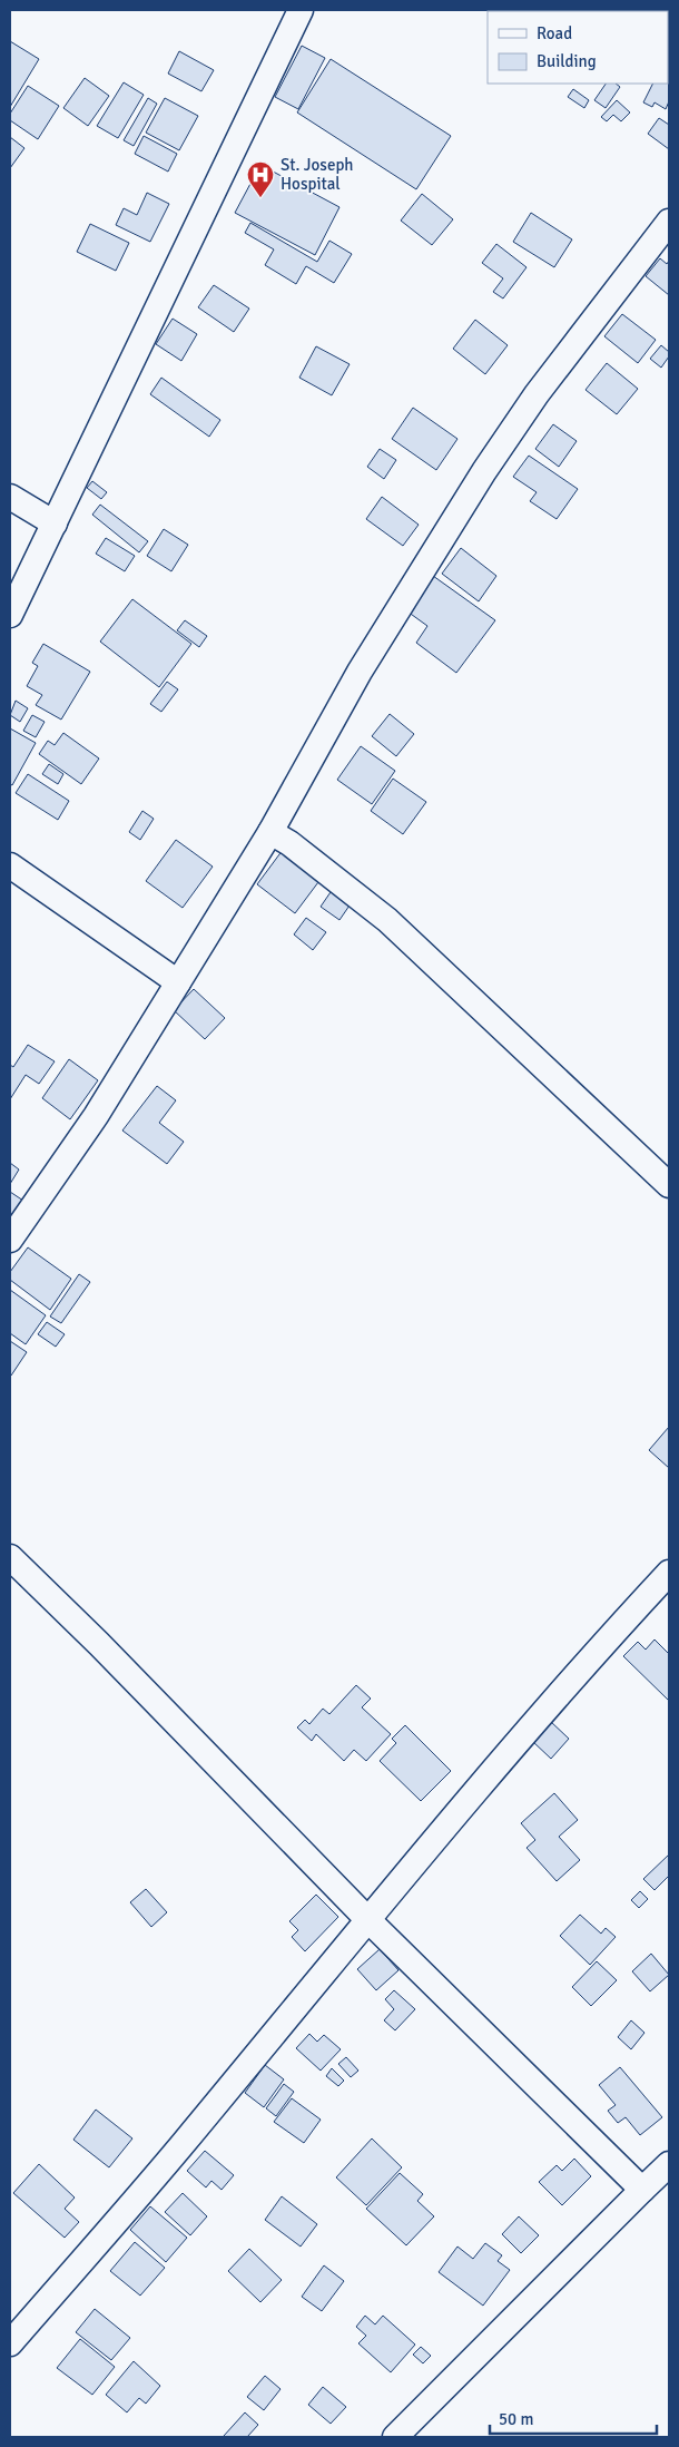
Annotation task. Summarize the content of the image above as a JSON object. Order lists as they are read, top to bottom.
{
  "places": {
    "hospital": ["St. Joseph Hospital"]
  },
  "legend": ["Road", "Building"],
  "scale_bar": "50 m"
}
